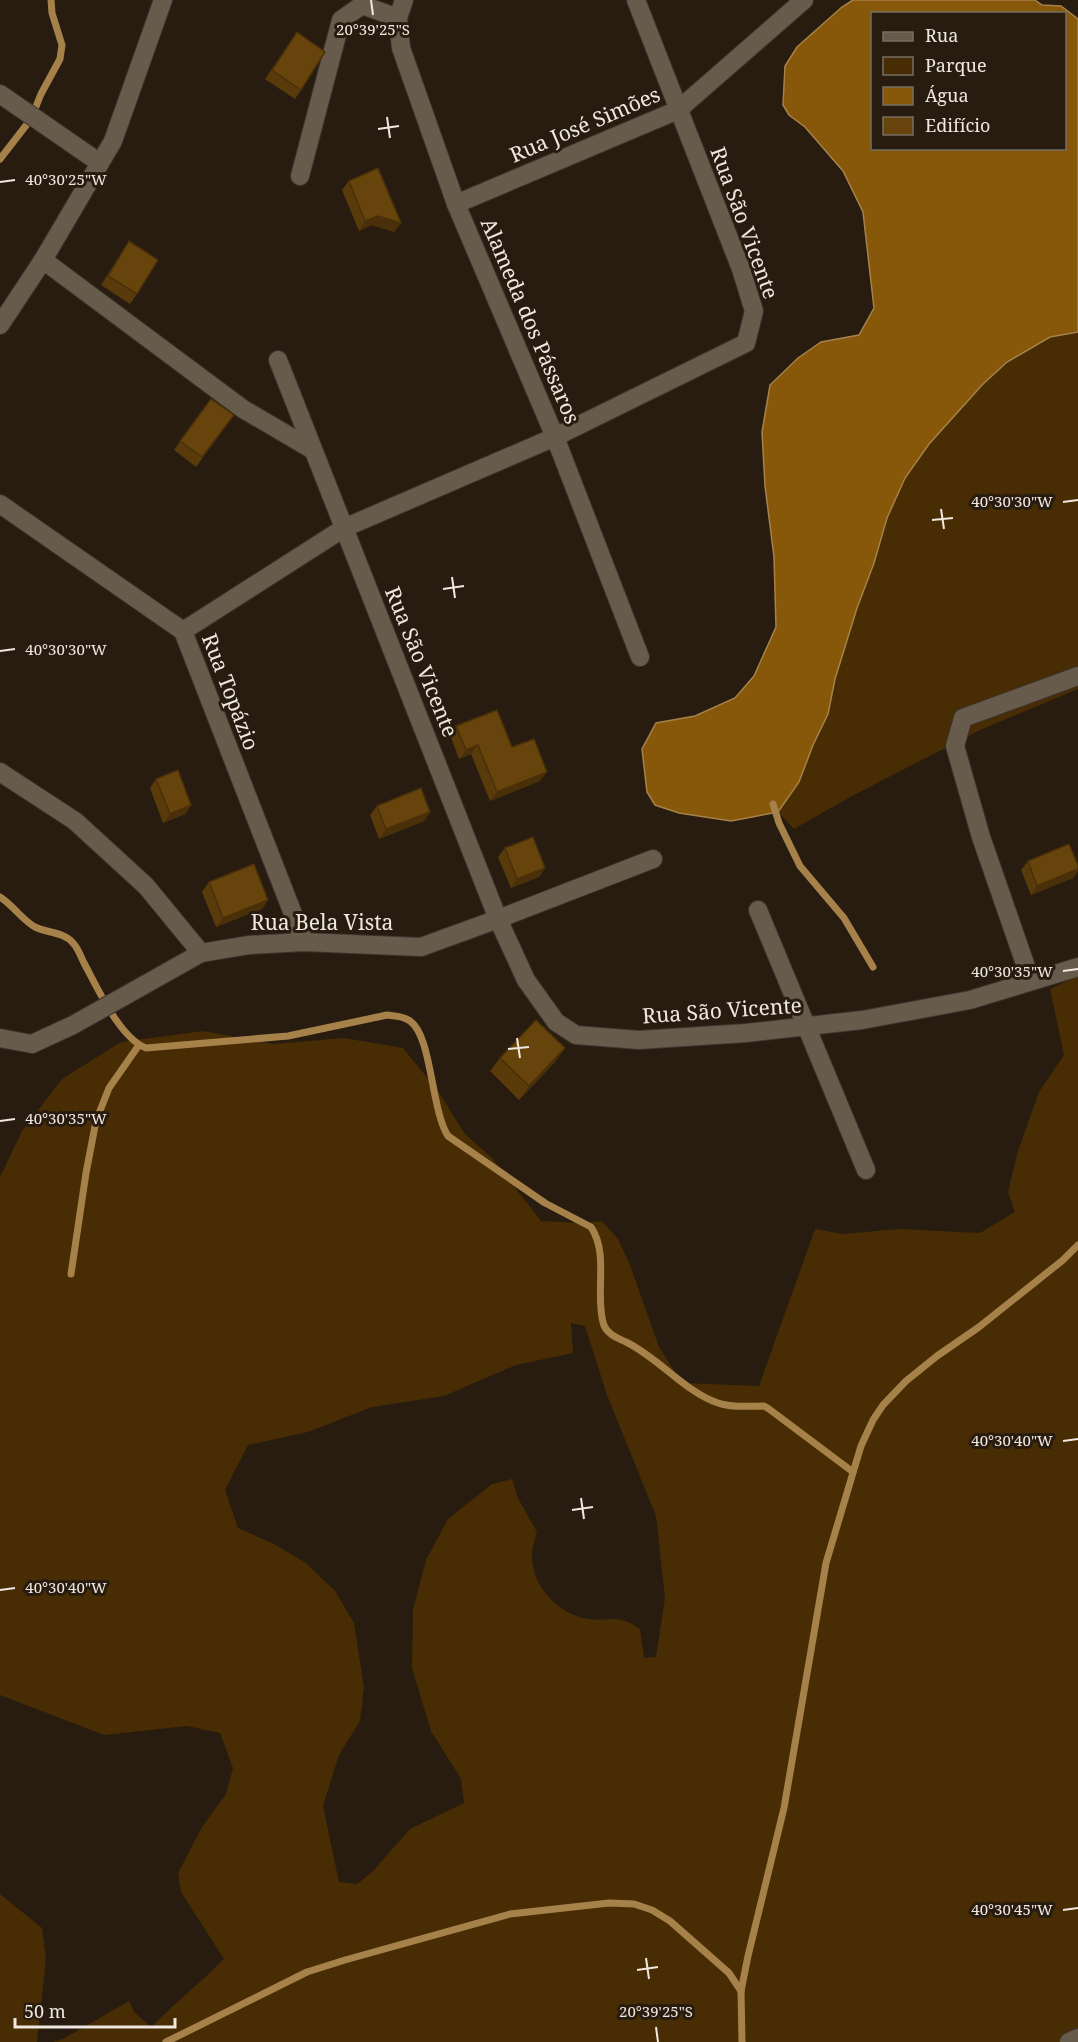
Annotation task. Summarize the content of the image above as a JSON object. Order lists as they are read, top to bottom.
{
  "streets": {
    "street": [
      "Rua José Simões",
      "Rua São Vicente",
      "Alameda dos Pássaros",
      "Rua Topázio",
      "Rua Bela Vista"
    ]
  },
  "crossings": [
    ["Rua José Simões", "Rua São Vicente"],
    ["Rua José Simões", "Alameda dos Pássaros"],
    ["Rua São Vicente", "Alameda dos Pássaros"],
    ["Rua São Vicente", "Rua Topázio"],
    ["Rua São Vicente", "Rua Bela Vista"],
    ["Rua Topázio", "Rua Bela Vista"]
  ],
  "legend": [
    "Rua",
    "Parque",
    "Água",
    "Edifício"
  ],
  "scale_bar": "50 m",
  "coordinates": [
    "20°39'25\"S",
    "40°30'25\"W",
    "40°30'30\"W",
    "40°30'35\"W",
    "40°30'40\"W",
    "40°30'45\"W"
  ]
}
